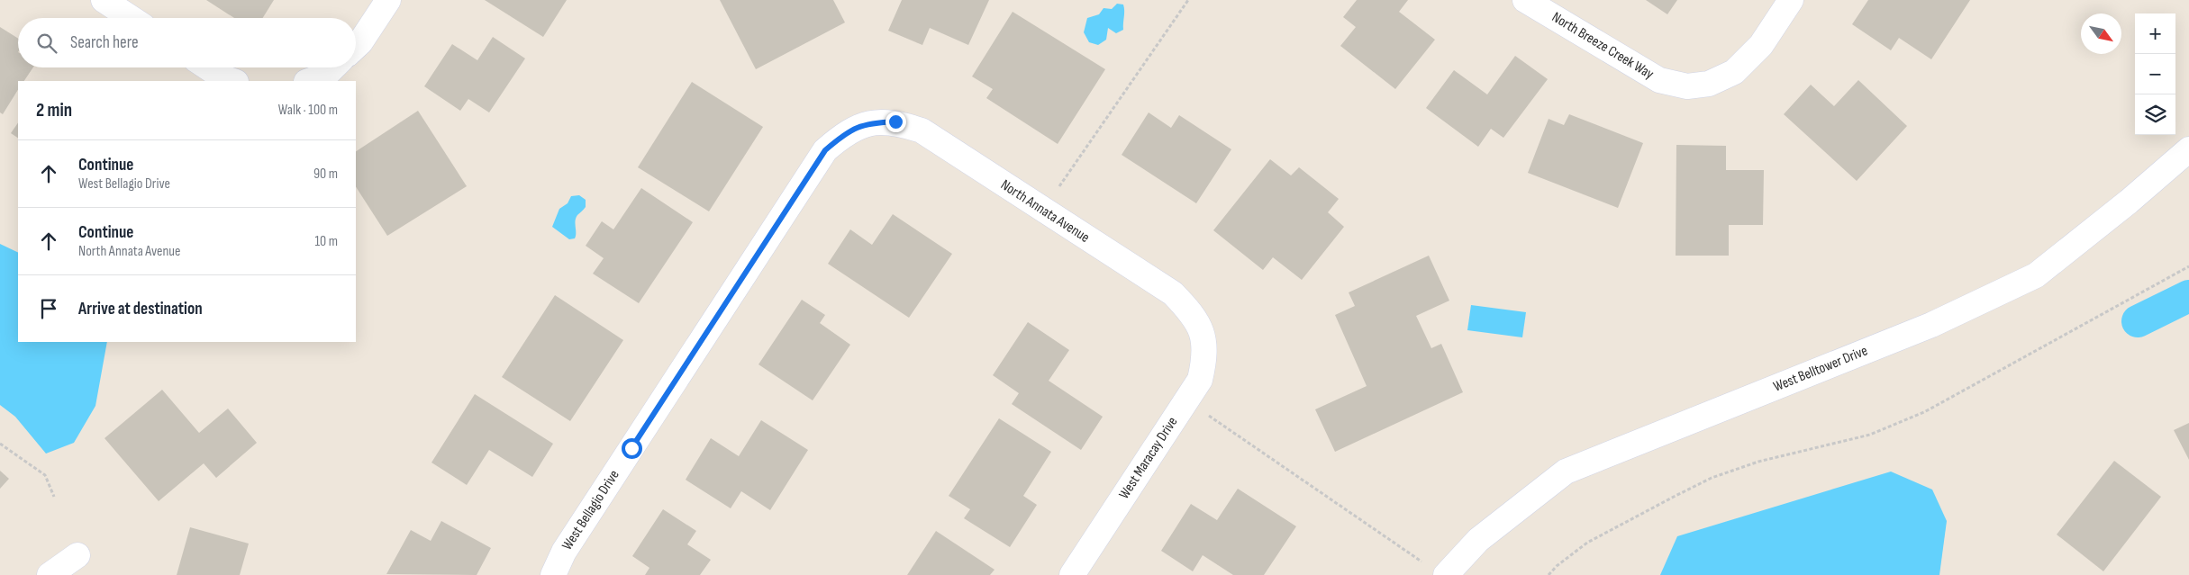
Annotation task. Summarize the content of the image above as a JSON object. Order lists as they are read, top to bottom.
{
  "streets": {
    "street": [
      "North Breeze Creek Way",
      "North Annata Avenue",
      "West Belltower Drive",
      "West Maracay Drive",
      "West Bellagio Drive"
    ]
  },
  "crossings": [
    ["North Annata Avenue", "West Maracay Drive"],
    ["North Annata Avenue", "West Bellagio Drive"]
  ],
  "north": "bottom right",
  "page": {
    "map_buttons": ["+", "−"],
    "search": "Search here",
    "heading": ["2 min", "Walk · 100 m"],
    "list": [
      ["Continue", "West Bellagio Drive", "90 m"],
      ["Continue", "North Annata Avenue", "10 m"],
      "Arrive at destination"
    ]
  }
}
